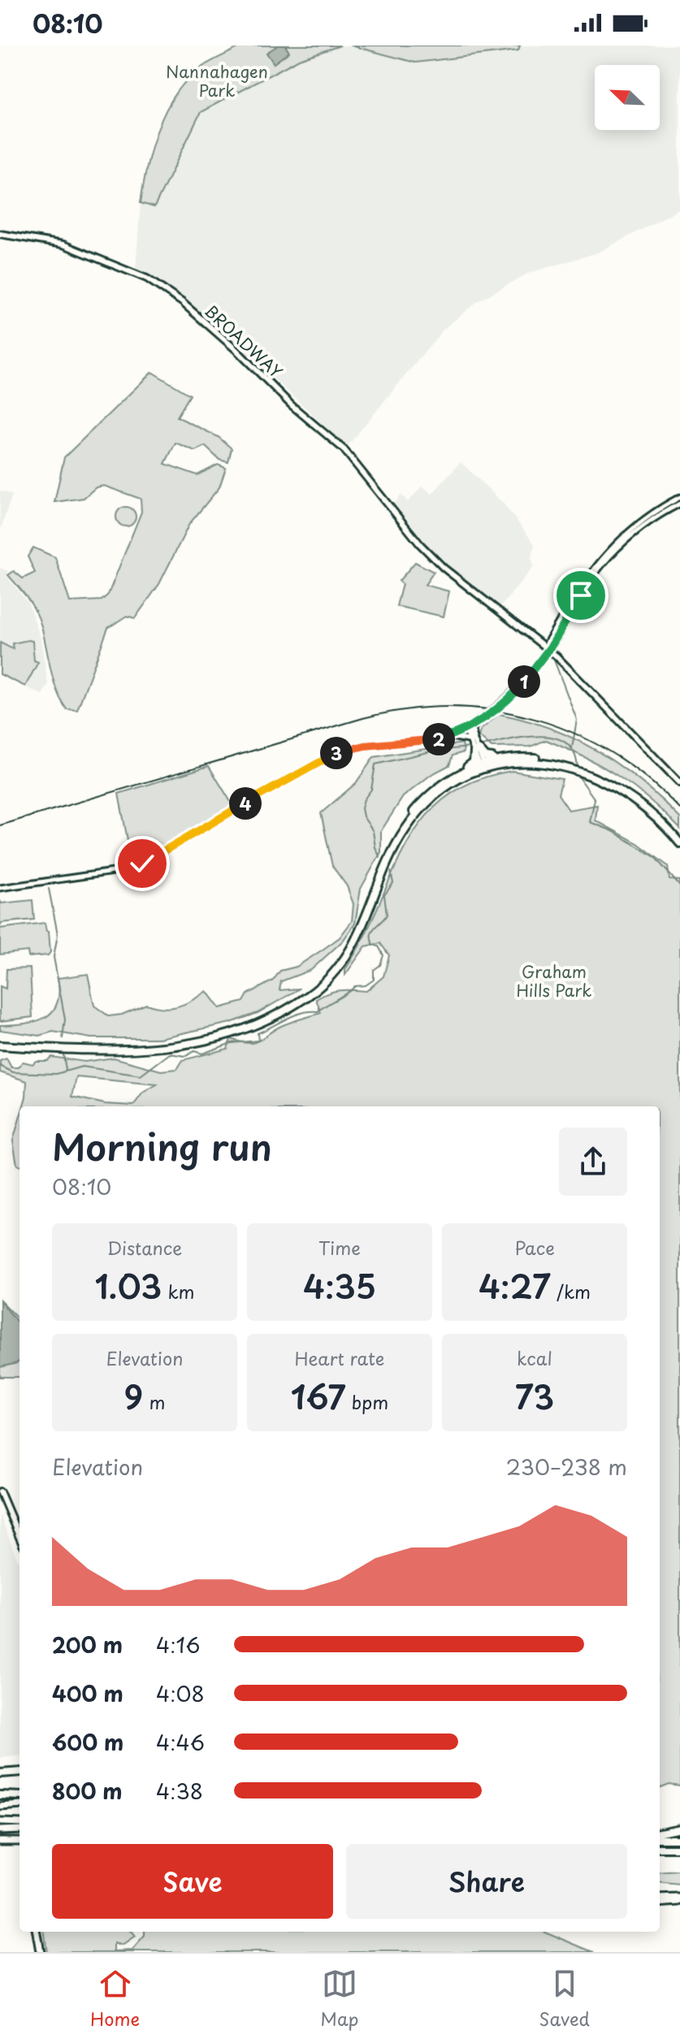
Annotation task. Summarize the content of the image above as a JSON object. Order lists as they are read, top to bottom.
{
  "streets": {
    "main road": ["BROADWAY"]
  },
  "parks": ["Nannahagen Park", "Graham Hills Park"],
  "north": "top left",
  "page": {
    "status": "08:10",
    "pins": [
      "1",
      "2",
      "3",
      "4"
    ],
    "heading": ["Morning run", "08:10"],
    "stats": [
      ["Distance", "1.03 km"],
      ["Time", "4:35"],
      ["Pace", "4:27 /km"],
      ["Elevation", "9 m"],
      ["Heart rate", "167 bpm"],
      ["kcal", "73"]
    ],
    "chart": ["Elevation", "230–238 m"],
    "list": [
      {
        "name": "200 m",
        "note": "4:16"
      },
      {
        "name": "400 m",
        "note": "4:08"
      },
      {
        "name": "600 m",
        "note": "4:46"
      },
      {
        "name": "800 m",
        "note": "4:38"
      }
    ],
    "buttons": ["Save", "Share"],
    "tabs": ["Home", "Map", "Saved"]
  }
}
